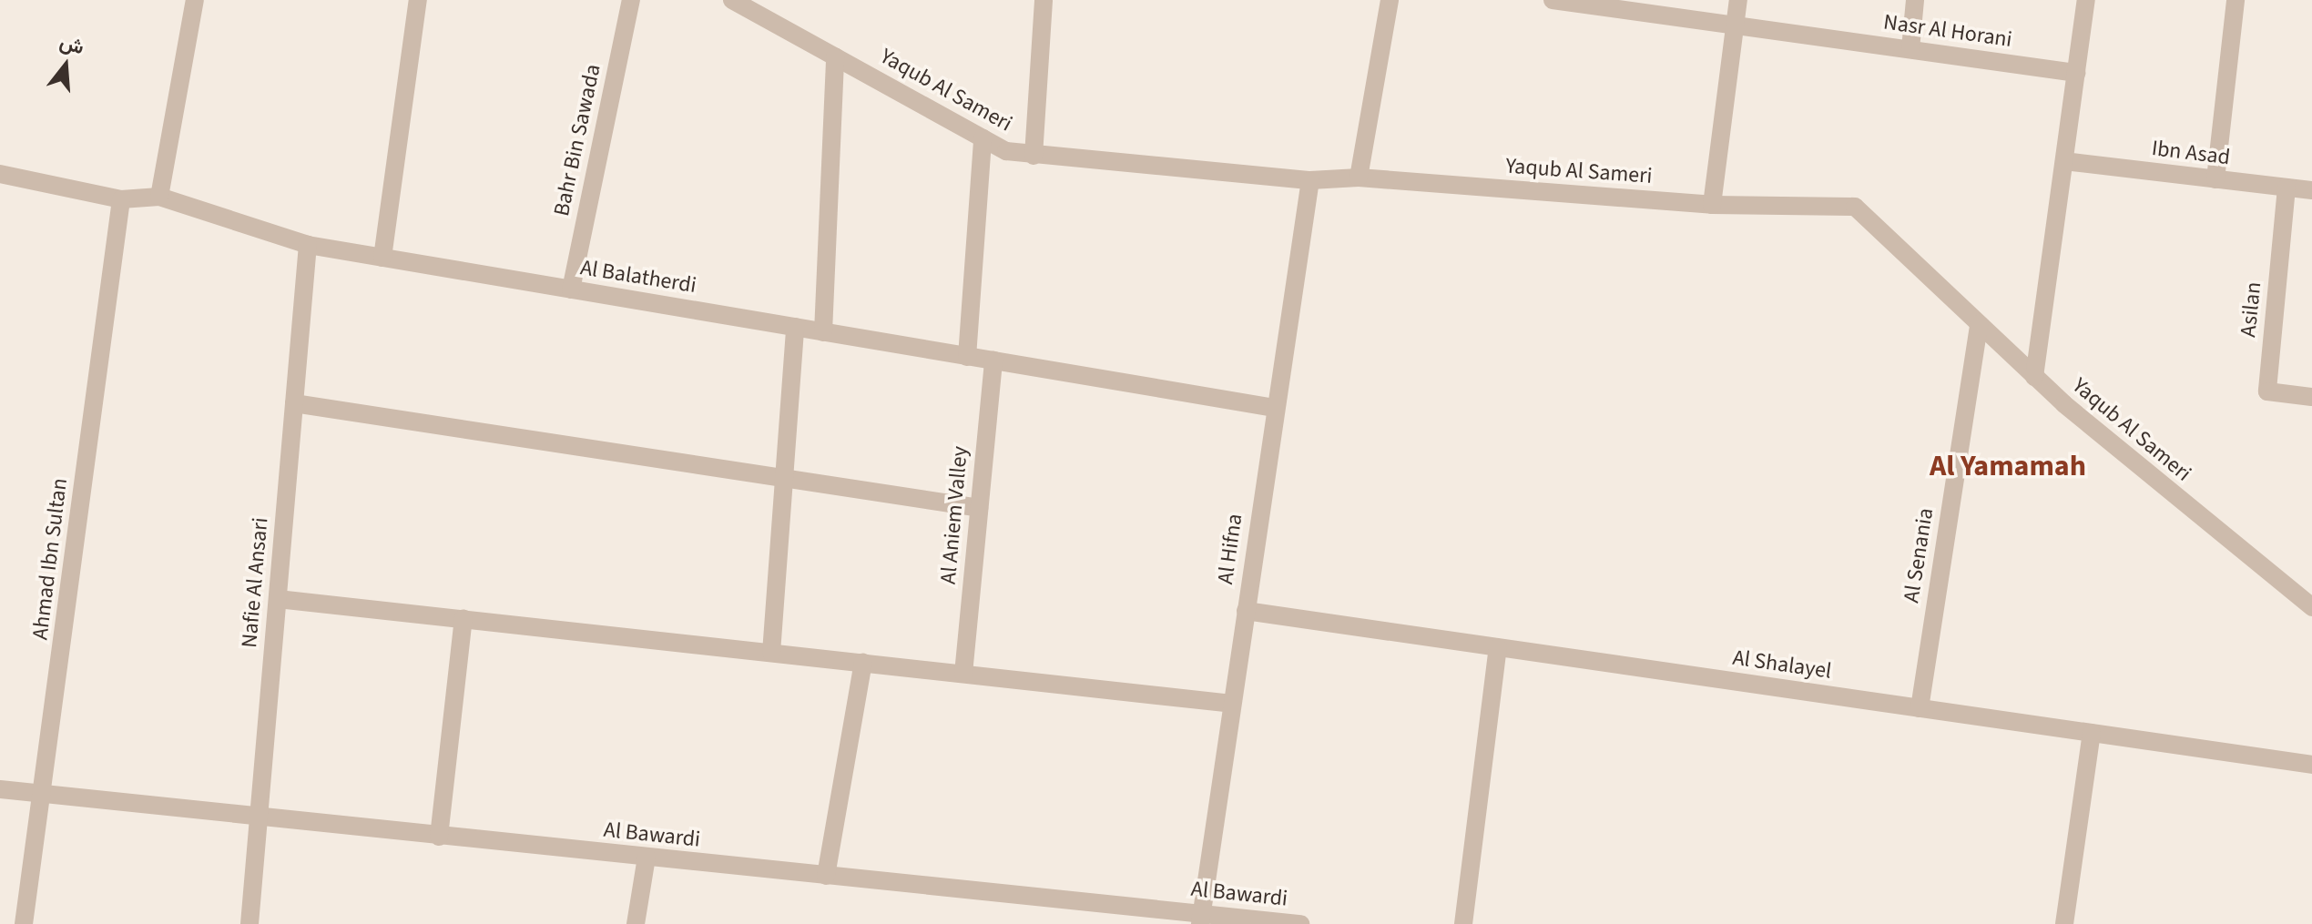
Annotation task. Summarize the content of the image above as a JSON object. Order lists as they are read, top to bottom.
{
  "streets": {
    "street": [
      "Nasr Al Horani",
      "Yaqub Al Sameri",
      "Bahr Bin Sawada",
      "Ibn Asad",
      "Al Balatherdi",
      "Asilan",
      "Al Aniem Valley",
      "Al Hifna",
      "Al Senania",
      "Ahmad Ibn Sultan",
      "Nafie Al Ansari",
      "Al Shalayel",
      "Al Bawardi"
    ]
  },
  "crossings": [
    ["Yaqub Al Sameri", "Al Hifna"],
    ["Yaqub Al Sameri", "Al Senania"],
    ["Bahr Bin Sawada", "Al Balatherdi"],
    ["Ibn Asad", "Asilan"],
    ["Al Balatherdi", "Al Aniem Valley"],
    ["Al Balatherdi", "Al Hifna"],
    ["Al Balatherdi", "Ahmad Ibn Sultan"],
    ["Al Balatherdi", "Nafie Al Ansari"],
    ["Al Hifna", "Al Shalayel"],
    ["Al Hifna", "Al Bawardi"],
    ["Al Senania", "Al Shalayel"],
    ["Ahmad Ibn Sultan", "Al Bawardi"],
    ["Nafie Al Ansari", "Al Bawardi"]
  ],
  "districts": ["Al Yamamah"],
  "north": "top"
}
